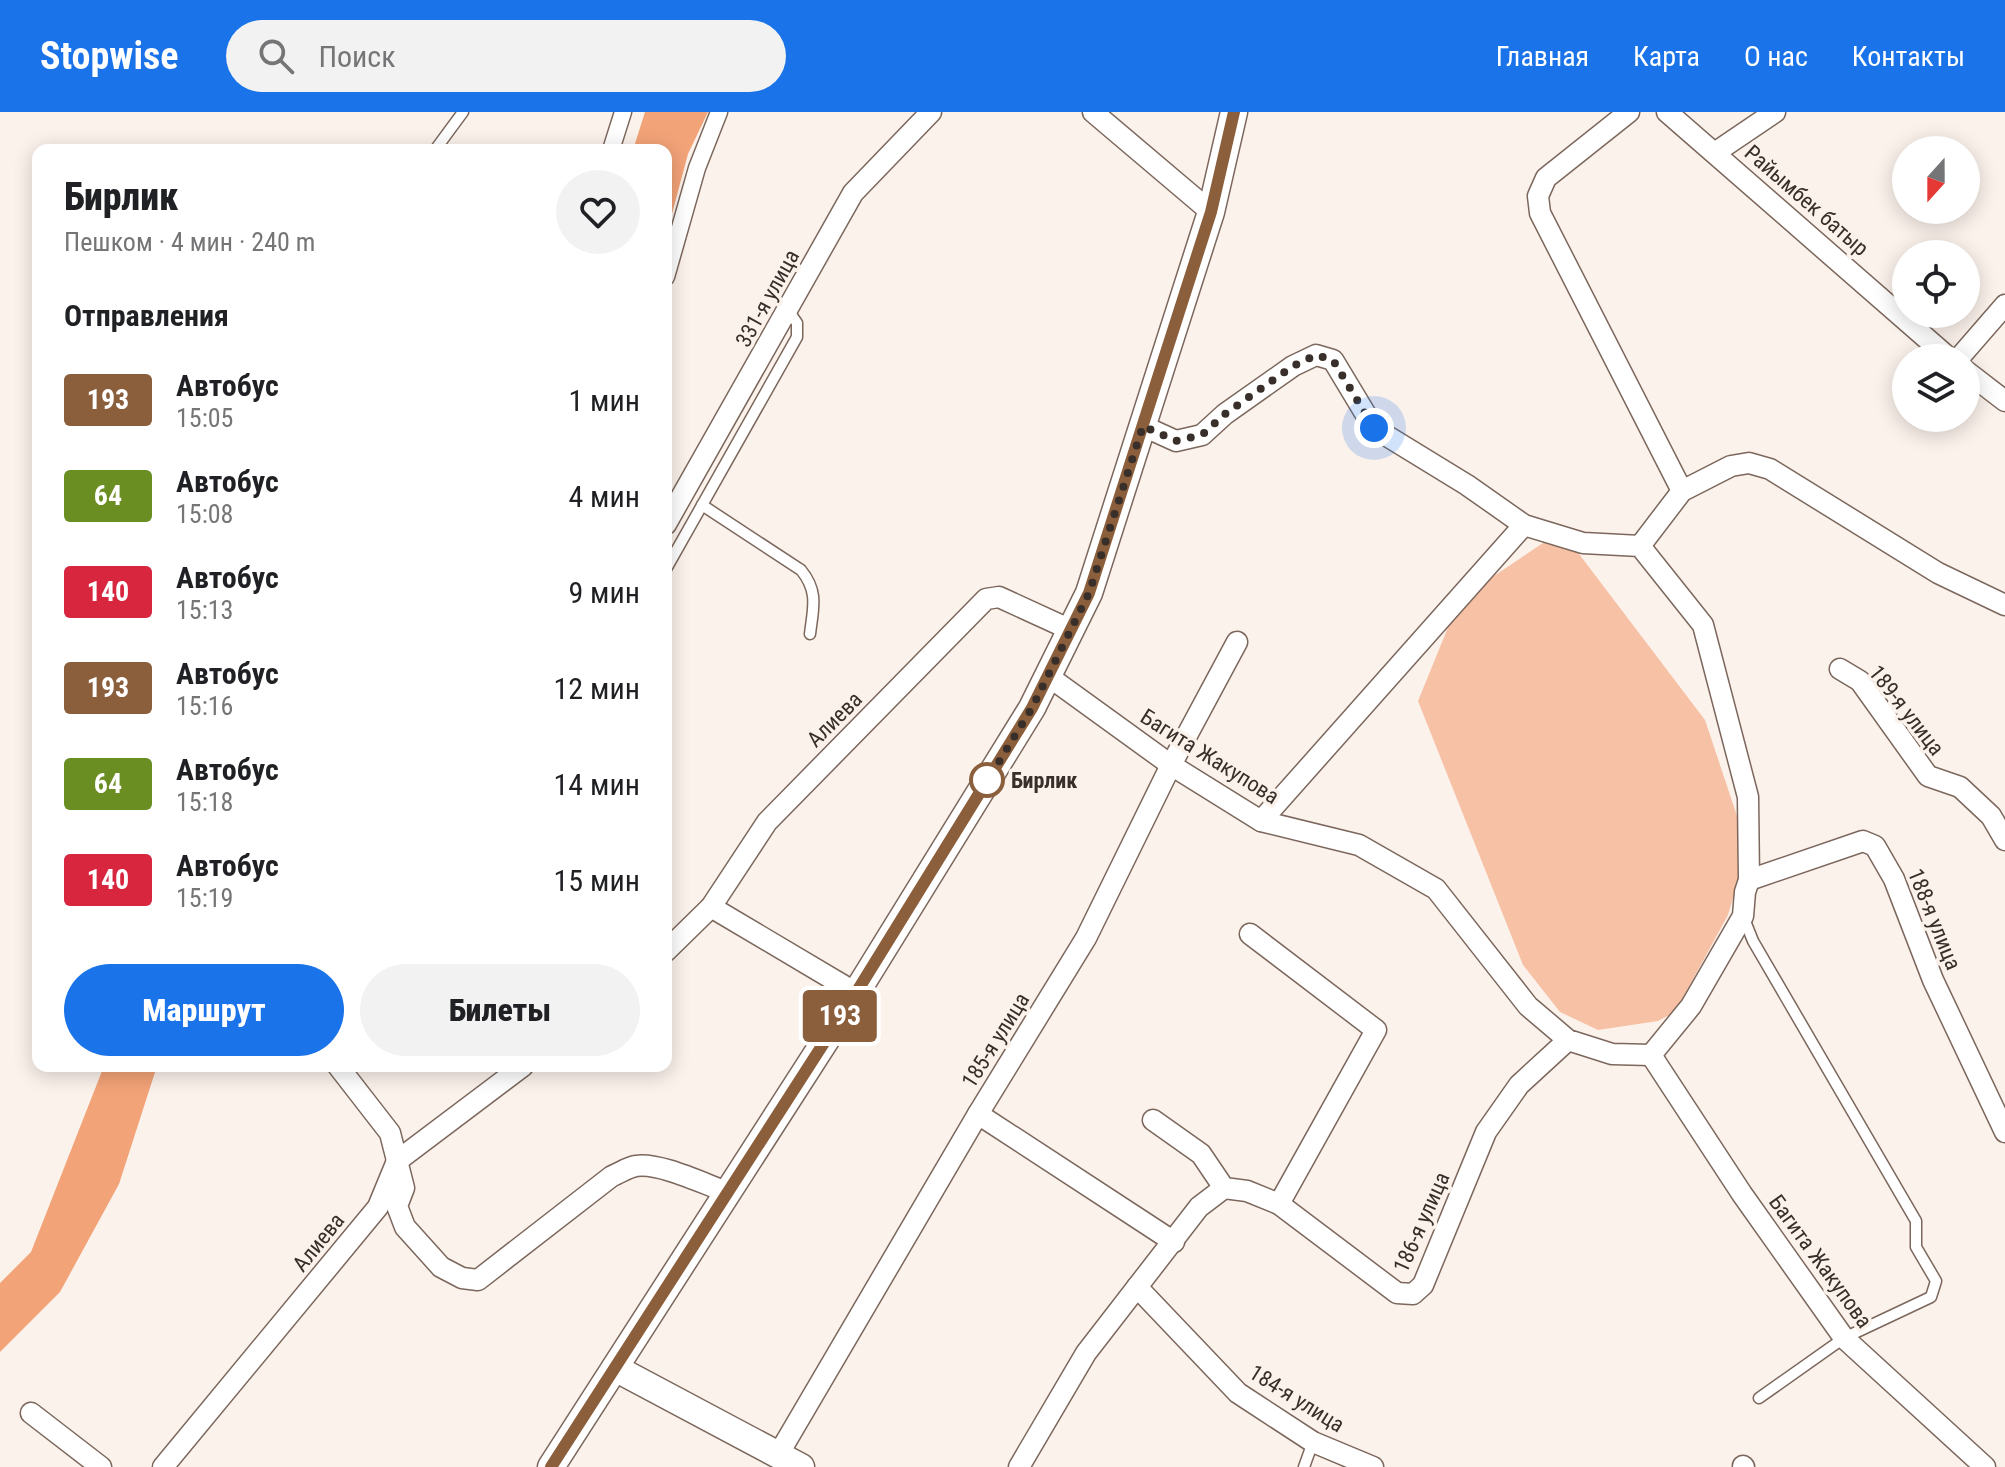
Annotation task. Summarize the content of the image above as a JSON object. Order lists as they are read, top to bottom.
{
  "streets": {
    "street": [
      "Райымбек батыр",
      "331-я улица",
      "189-я улица",
      "Алиева",
      "Багита Жакупова",
      "188-я улица",
      "185-я улица",
      "186-я улица",
      "184-я улица"
    ]
  },
  "crossings": [
    ["Багита Жакупова", "185-я улица"],
    ["Багита Жакупова", "186-я улица"]
  ],
  "places": ["Бирлик"],
  "lines": ["bus line 193"],
  "north": "bottom",
  "page": {
    "header": "Stopwise",
    "search": "Поиск",
    "nav": [
      "Главная",
      "Карта",
      "О нас",
      "Контакты"
    ],
    "on_map": "193",
    "heading": [
      ["Бирлик", "Пешком · 4 мин · 240 m"],
      "Отправления"
    ],
    "list": [
      {
        "mark": "193",
        "name": "Автобус",
        "note": "15:05",
        "value": "1 мин"
      },
      {
        "mark": "64",
        "name": "Автобус",
        "note": "15:08",
        "value": "4 мин"
      },
      {
        "mark": "140",
        "name": "Автобус",
        "note": "15:13",
        "value": "9 мин"
      },
      {
        "mark": "193",
        "name": "Автобус",
        "note": "15:16",
        "value": "12 мин"
      },
      {
        "mark": "64",
        "name": "Автобус",
        "note": "15:18",
        "value": "14 мин"
      },
      {
        "mark": "140",
        "name": "Автобус",
        "note": "15:19",
        "value": "15 мин"
      }
    ],
    "buttons": ["Маршрут", "Билеты"]
  }
}
